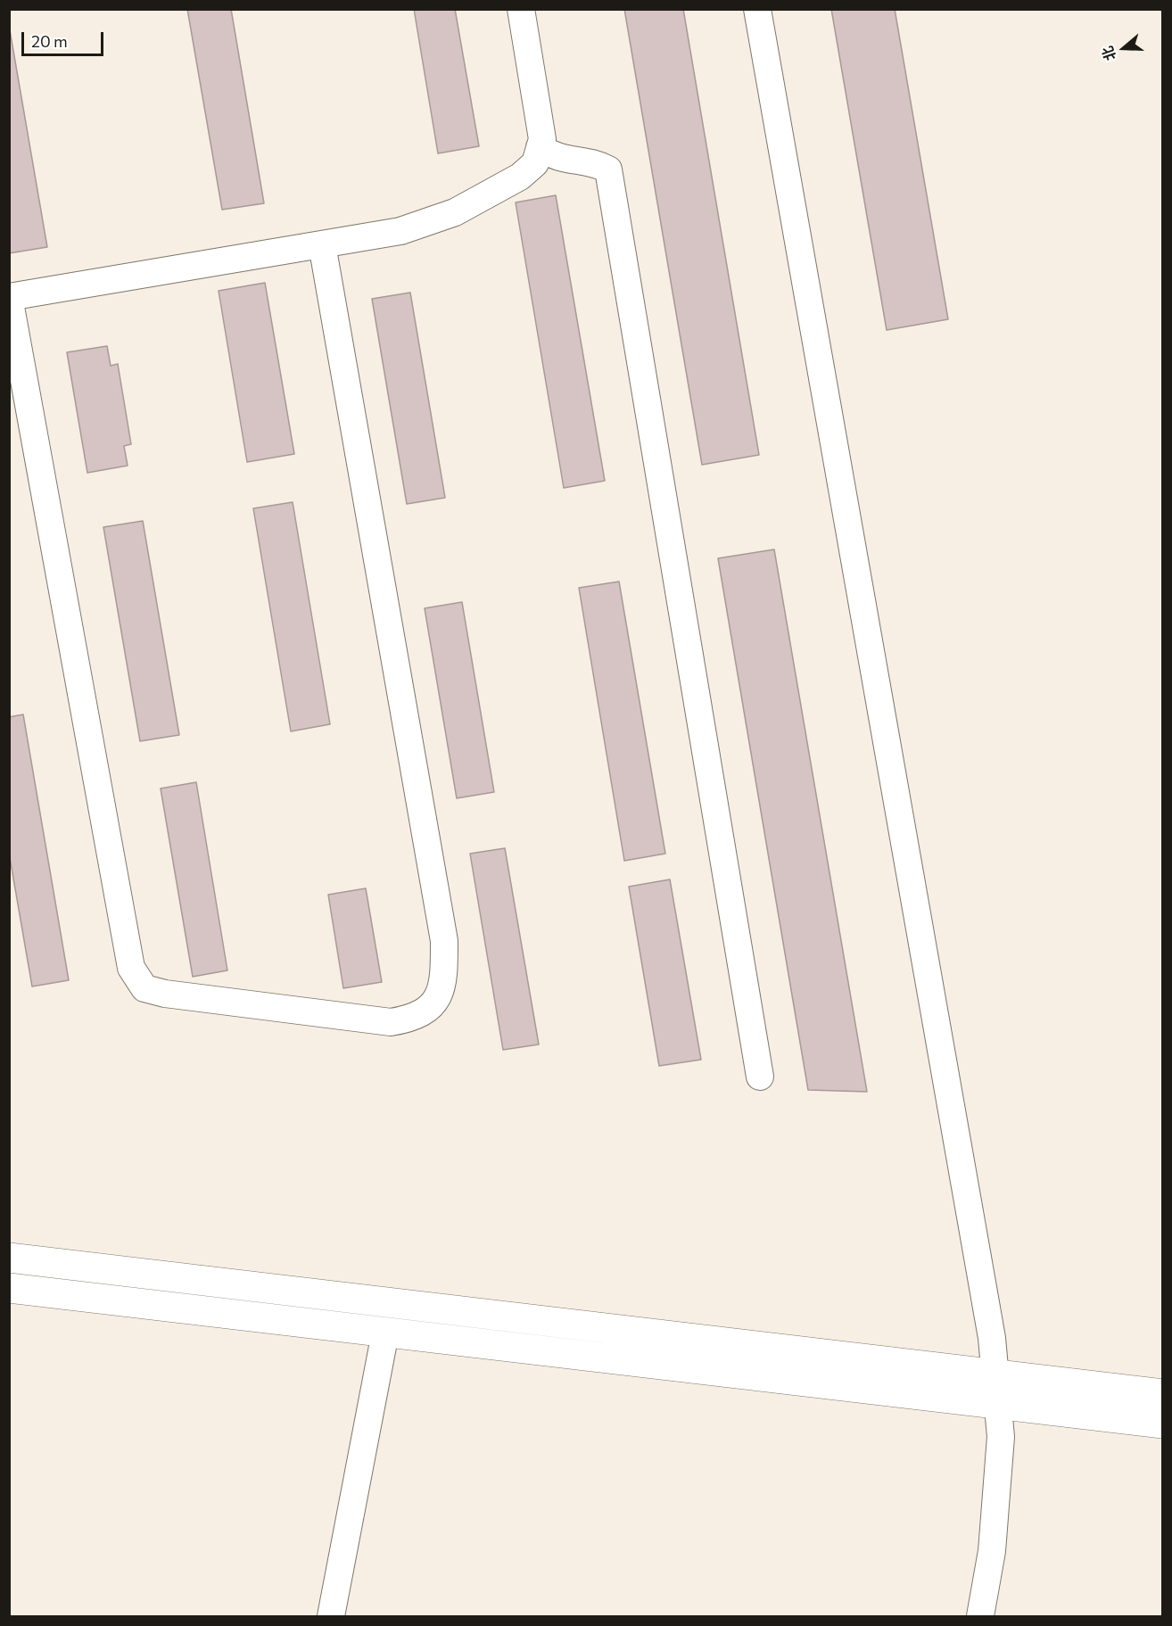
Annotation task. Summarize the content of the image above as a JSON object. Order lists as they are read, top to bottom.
{
  "scale_bar": "20 m",
  "north": "left"
}
